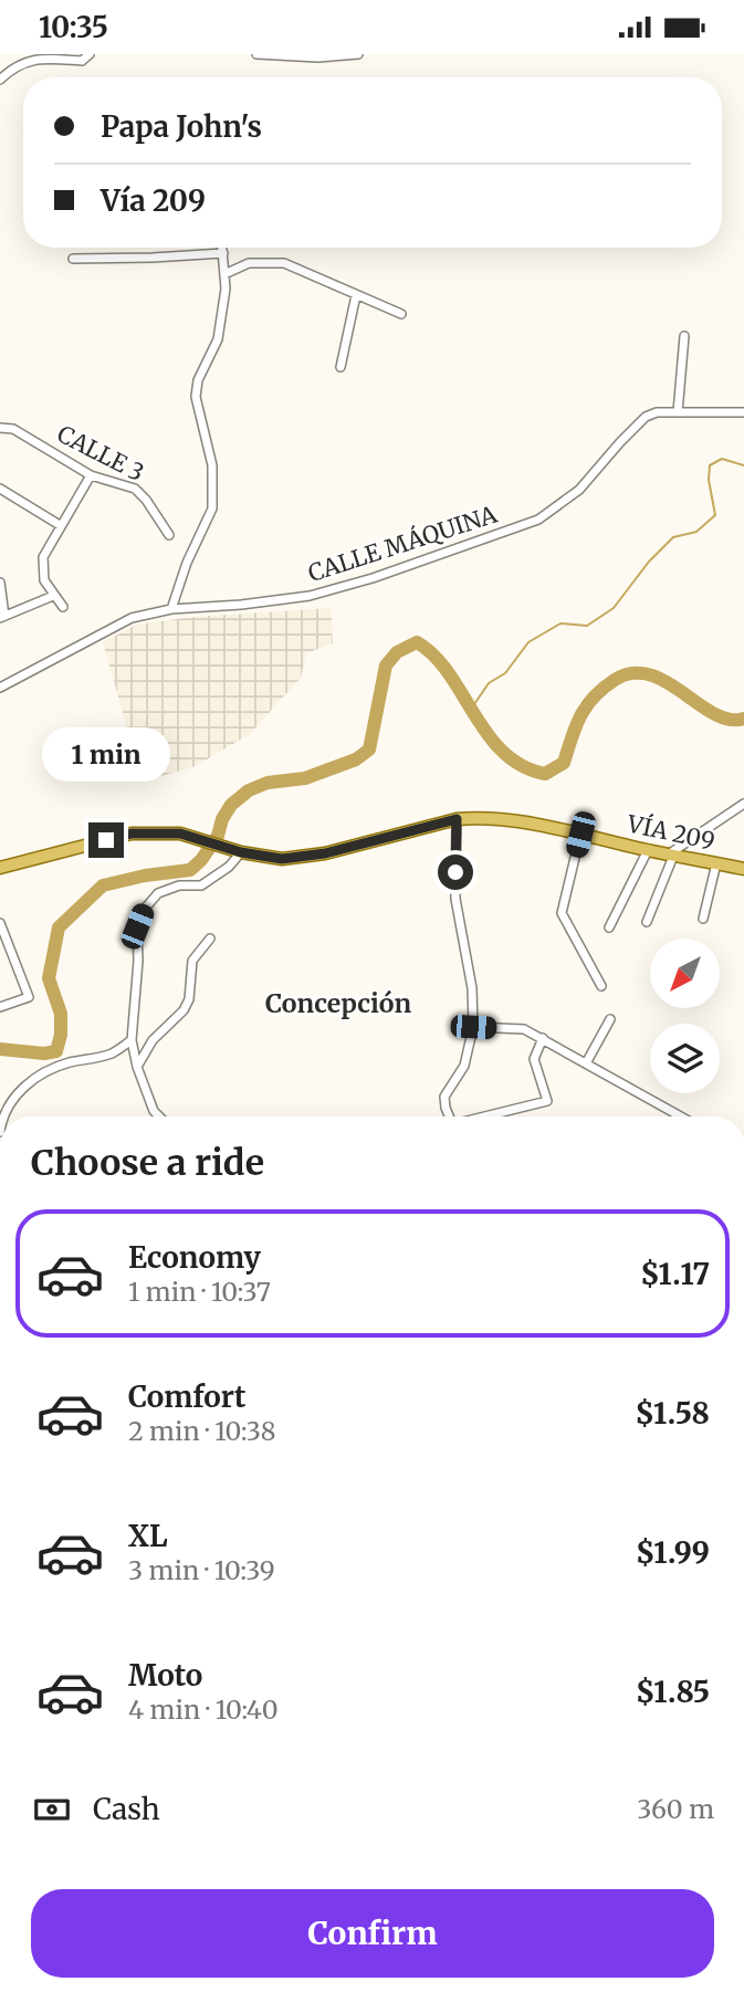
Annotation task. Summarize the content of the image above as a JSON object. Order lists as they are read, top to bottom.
{
  "streets": {
    "main road": ["VÍA 209"],
    "street": ["CALLE 3", "CALLE MÁQUINA"]
  },
  "districts": ["Concepción"],
  "north": "bottom left",
  "page": {
    "status": "10:35",
    "banner": ["Papa John's", "Vía 209"],
    "bubble": "1 min",
    "heading": "Choose a ride",
    "list": [
      {
        "name": "Economy",
        "note": "1 min · 10:37",
        "value": "$1.17"
      },
      {
        "name": "Comfort",
        "note": "2 min · 10:38",
        "value": "$1.58"
      },
      {
        "name": "XL",
        "note": "3 min · 10:39",
        "value": "$1.99"
      },
      {
        "name": "Moto",
        "note": "4 min · 10:40",
        "value": "$1.85"
      }
    ],
    "pay": ["Cash", "360 m"],
    "buttons": "Confirm"
  }
}
